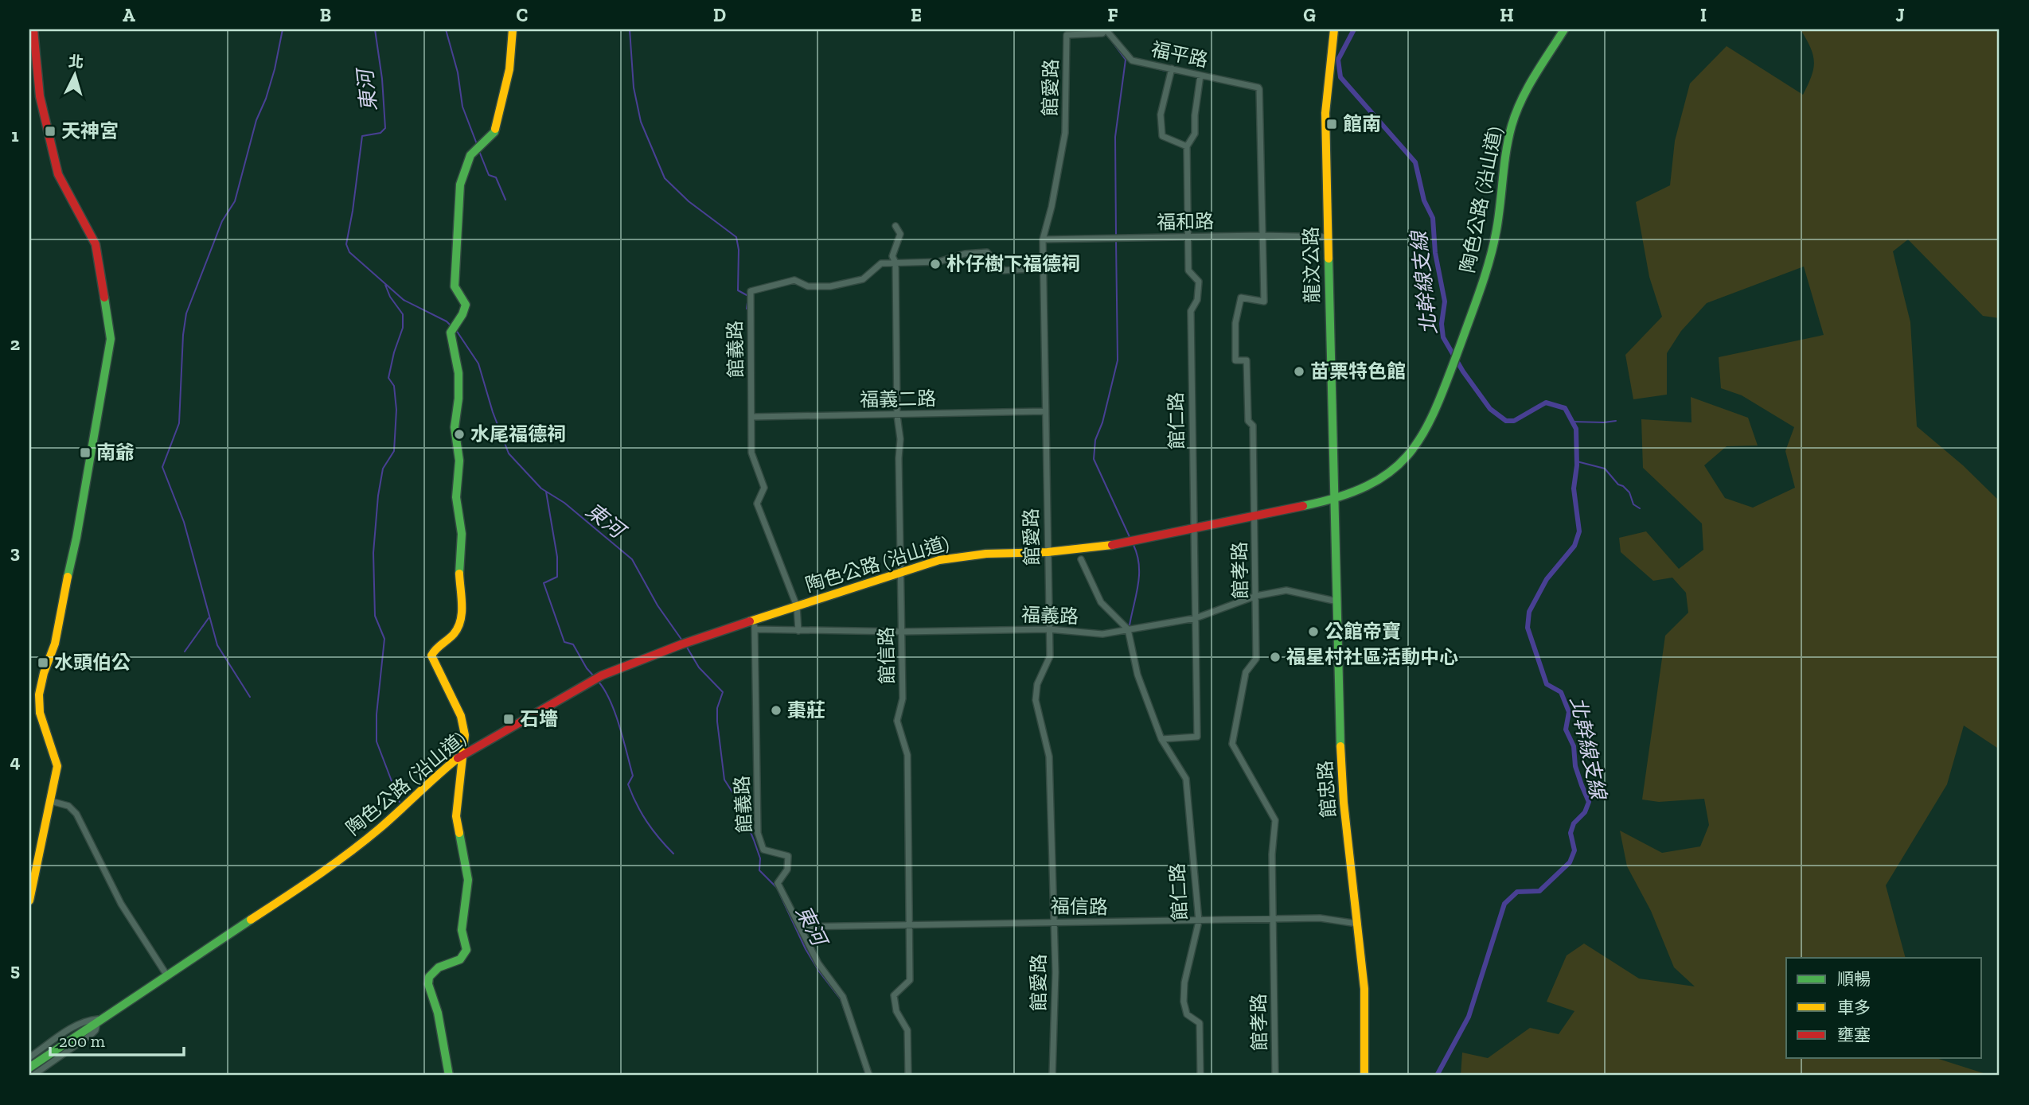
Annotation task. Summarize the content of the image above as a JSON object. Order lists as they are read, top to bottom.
{
  "streets": {
    "main road": ["陶色公路 (沿山道)", "龍汶公路", "館忠路"],
    "street": [
      "福平路",
      "館愛路",
      "福和路",
      "館義路",
      "福義二路",
      "館仁路",
      "館孝路",
      "福義路",
      "館信路",
      "福信路"
    ]
  },
  "crossings": [
    ["福平路", "館愛路"],
    ["福平路", "館仁路"],
    ["福平路", "館孝路"],
    ["館愛路", "陶色公路 (沿山道)"],
    ["館愛路", "福和路"],
    ["館愛路", "福義二路"],
    ["館愛路", "福義路"],
    ["館愛路", "福信路"],
    ["陶色公路 (沿山道)", "龍汶公路"],
    ["陶色公路 (沿山道)", "館義路"],
    ["陶色公路 (沿山道)", "館仁路"],
    ["陶色公路 (沿山道)", "館孝路"],
    ["陶色公路 (沿山道)", "館信路"],
    ["陶色公路 (沿山道)", "館忠路"],
    ["福和路", "龍汶公路"],
    ["福和路", "館仁路"],
    ["福和路", "館孝路"],
    ["龍汶公路", "館忠路"],
    ["館義路", "福義二路"],
    ["館義路", "福義路"],
    ["館義路", "館信路"],
    ["館義路", "福信路"],
    ["福義二路", "館信路"],
    ["館仁路", "福義路"],
    ["館仁路", "福信路"],
    ["館孝路", "福義路"],
    ["館孝路", "福信路"],
    ["福義路", "館信路"],
    ["福義路", "館忠路"],
    ["館信路", "福信路"],
    ["館忠路", "福信路"]
  ],
  "water": ["東河", "北幹線支線"],
  "places": {
    "transit": [
      "館南",
      "天神宮",
      "南爺",
      "水頭伯公",
      "石墻"
    ],
    "other": [
      "朴仔樹下福德祠",
      "苗栗特色館",
      "水尾福德祠",
      "公館帝寶",
      "福星村社區活動中心",
      "棗莊"
    ]
  },
  "legend": ["順暢", "車多", "壅塞"],
  "scale_bar": "200 m",
  "north": "top",
  "grid": {
    "columns": [
      "A",
      "B",
      "C",
      "D",
      "E",
      "F",
      "G",
      "H",
      "I",
      "J"
    ],
    "rows": [
      "1",
      "2",
      "3",
      "4",
      "5"
    ]
  }
}
